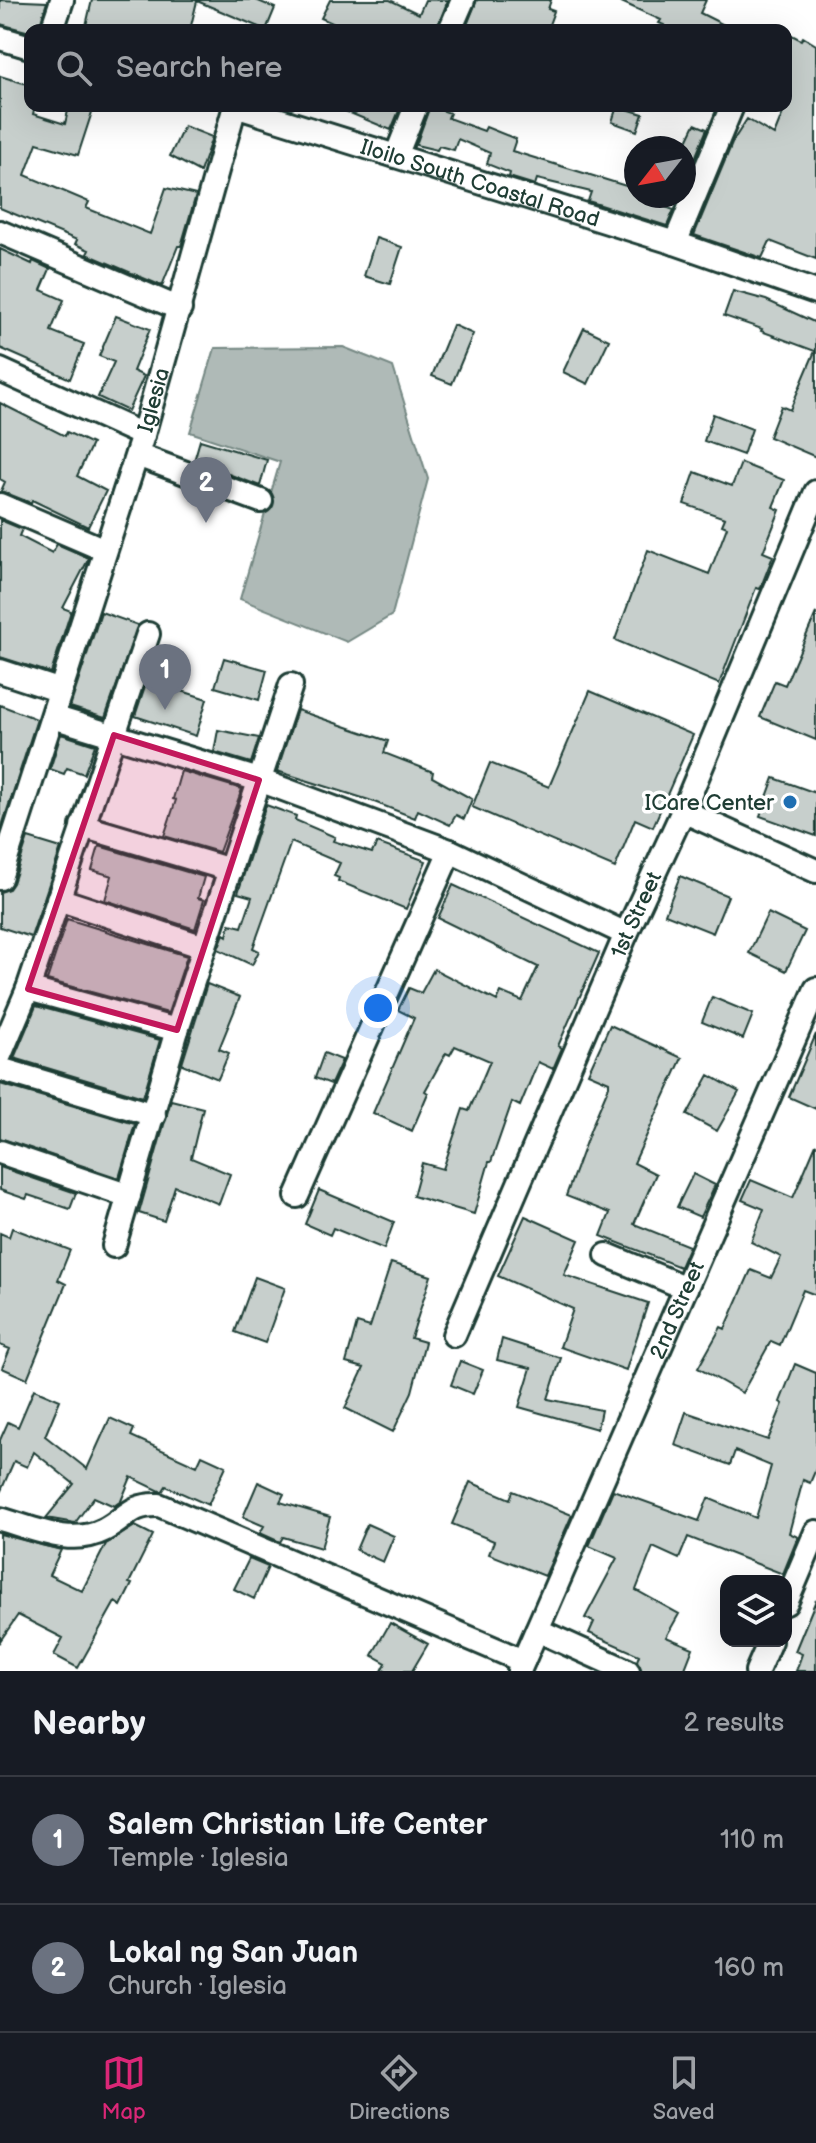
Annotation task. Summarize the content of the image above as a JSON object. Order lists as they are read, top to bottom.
{
  "streets": {
    "street": [
      "Iloilo South Coastal Road",
      "Iglesia",
      "1st Street",
      "2nd Street"
    ]
  },
  "places": ["ICare Center"],
  "north": "bottom left",
  "page": {
    "search": "Search here",
    "pins": ["2", "1"],
    "heading": ["Nearby", "2 results"],
    "list": [
      {
        "mark": "1",
        "name": "Salem Christian Life Center",
        "note": "Temple · Iglesia",
        "value": "110 m"
      },
      {
        "mark": "2",
        "name": "Lokal ng San Juan",
        "note": "Church · Iglesia",
        "value": "160 m"
      }
    ],
    "nav": ["Map", "Directions", "Saved"]
  }
}
